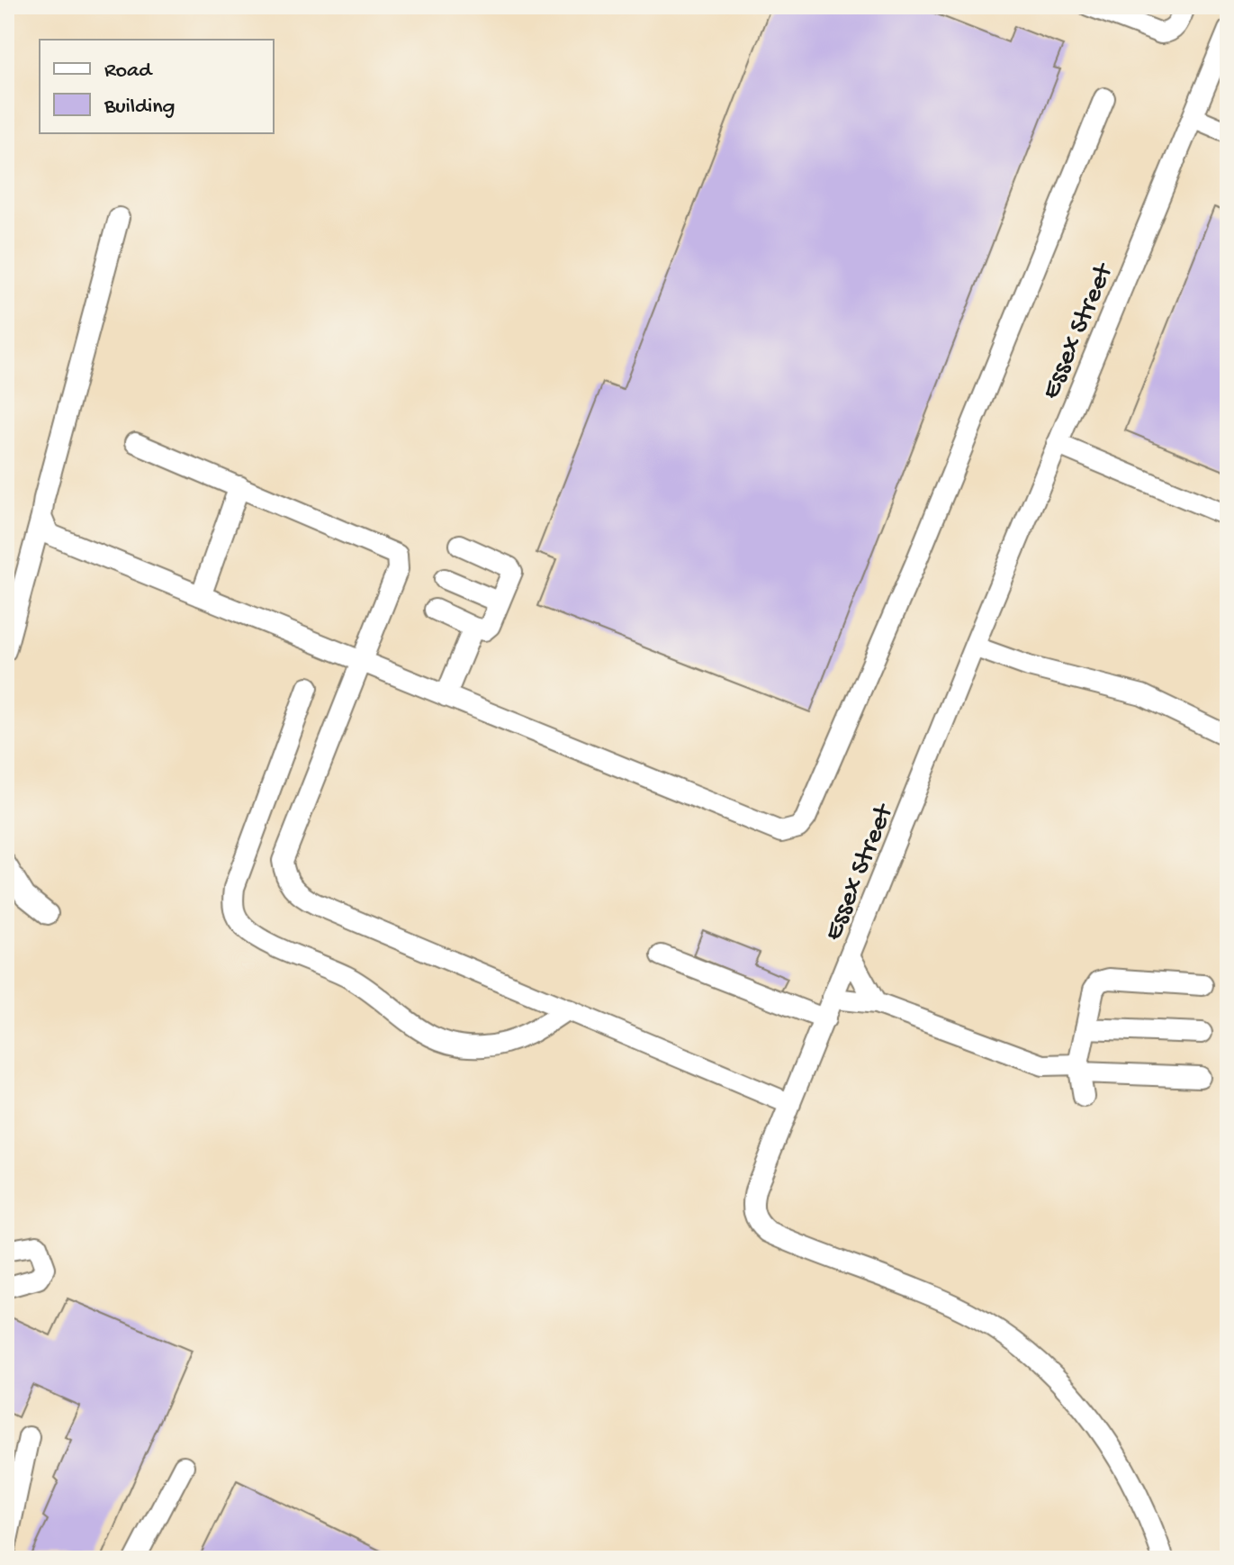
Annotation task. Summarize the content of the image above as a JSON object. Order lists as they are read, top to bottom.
{
  "streets": {
    "street": ["Essex Street"]
  },
  "legend": ["Road", "Building"]
}
